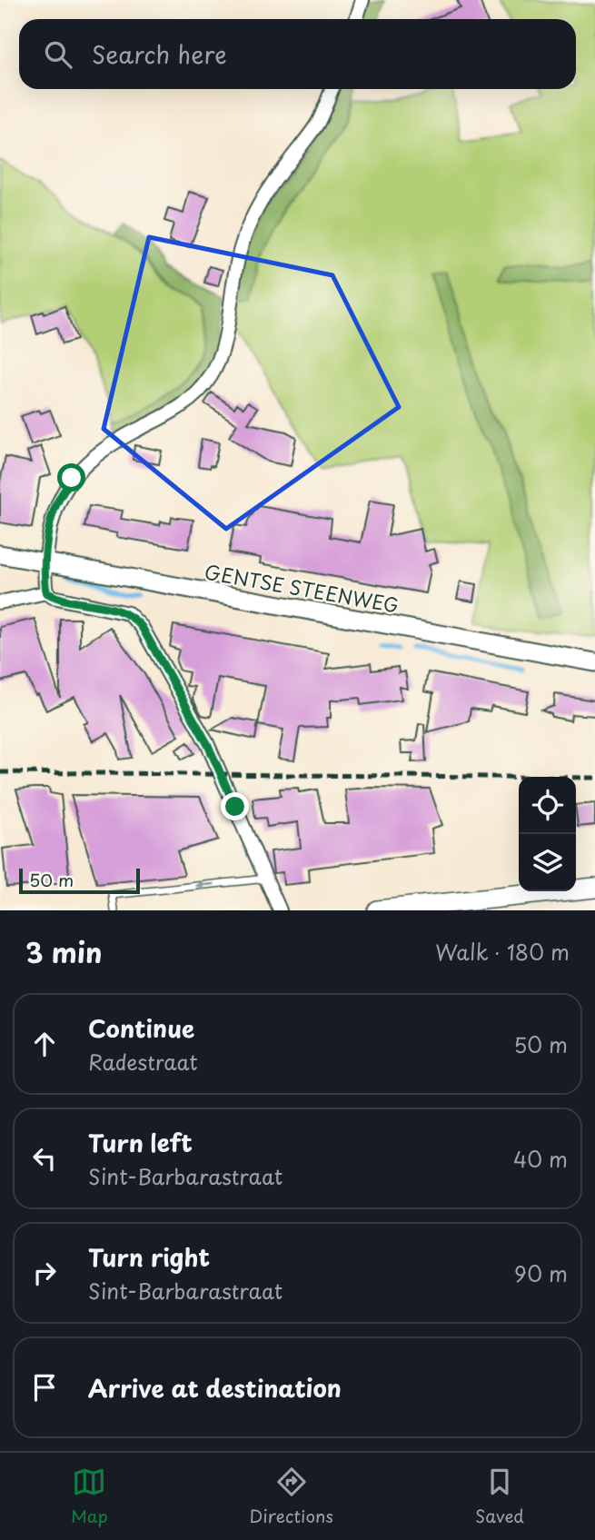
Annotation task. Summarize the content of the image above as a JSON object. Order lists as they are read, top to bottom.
{
  "streets": {
    "street": ["GENTSE STEENWEG"]
  },
  "scale_bar": "50 m",
  "page": {
    "search": "Search here",
    "scale": "50 m",
    "heading": ["3 min", "Walk · 180 m"],
    "list": [
      ["Continue", "Radestraat", "50 m"],
      ["Turn left", "Sint-Barbarastraat", "40 m"],
      ["Turn right", "Sint-Barbarastraat", "90 m"],
      "Arrive at destination"
    ],
    "nav": ["Map", "Directions", "Saved"]
  }
}
